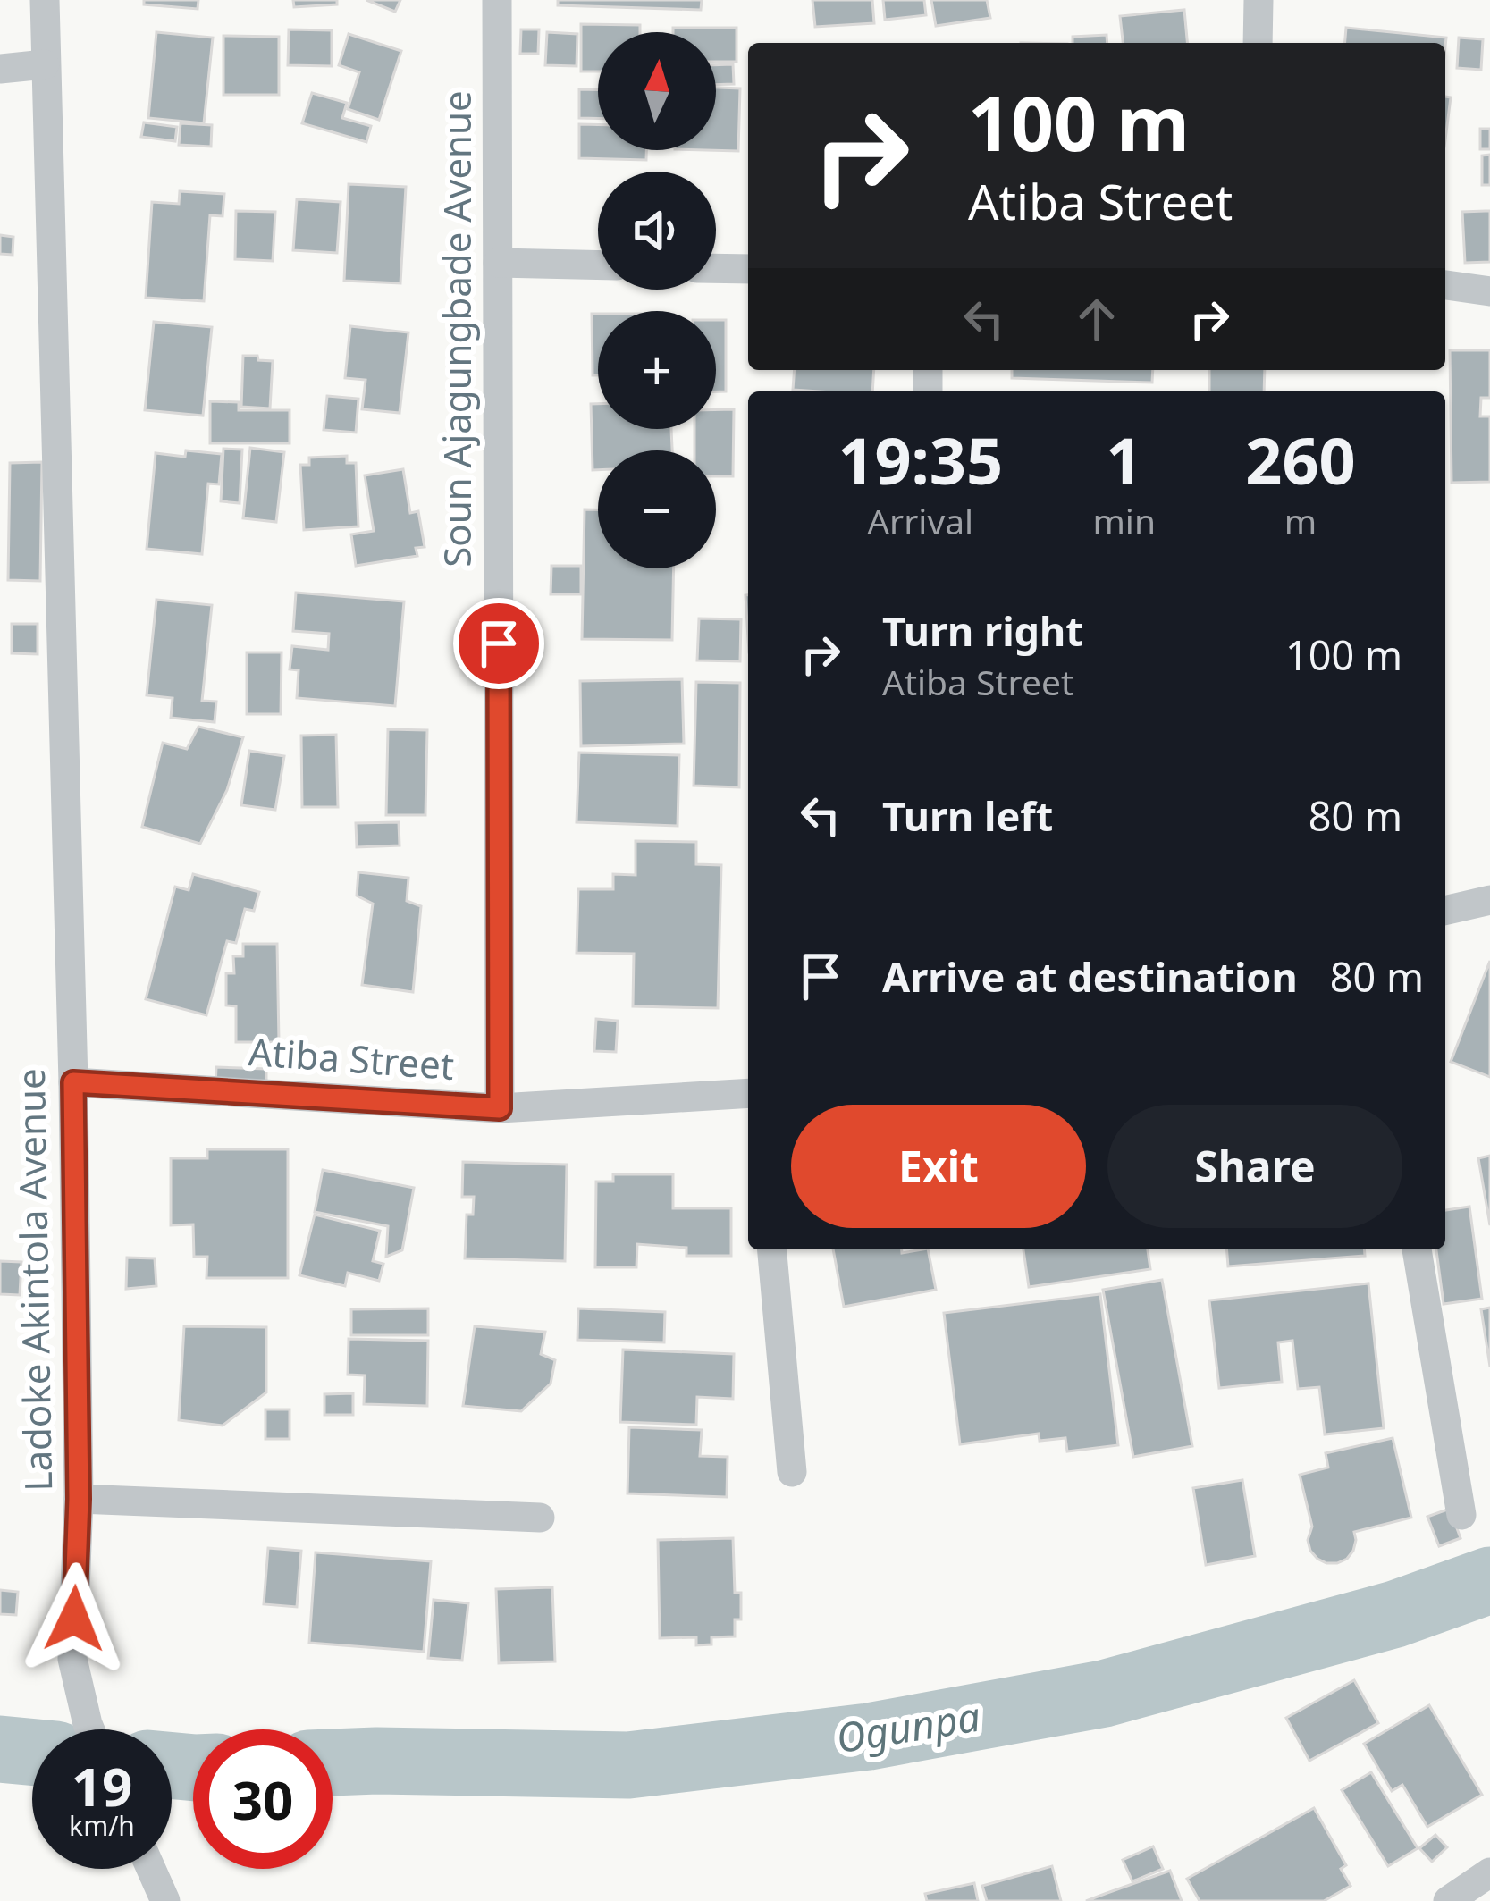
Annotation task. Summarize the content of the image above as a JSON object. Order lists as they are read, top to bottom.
{
  "streets": {
    "street": ["Soun Ajagungbade Avenue", "Atiba Street", "Ladoke Akintola Avenue"]
  },
  "crossings": [
    ["Soun Ajagungbade Avenue", "Atiba Street"],
    ["Atiba Street", "Ladoke Akintola Avenue"]
  ],
  "water": ["Ogunpa"],
  "north": "top",
  "page": {
    "map_buttons": ["+", "−"],
    "turn": ["100 m", "Atiba Street"],
    "eta": [
      "19:35",
      "Arrival",
      "1",
      "min",
      "260",
      "m"
    ],
    "list": [
      {
        "name": "Turn right",
        "note": "Atiba Street",
        "value": "100 m"
      },
      {
        "name": "Turn left",
        "value": "80 m"
      },
      {
        "name": "Arrive at destination",
        "value": "80 m"
      }
    ],
    "buttons": ["Exit", "Share"],
    "speed": "19 km/h",
    "limit": "30"
  }
}
